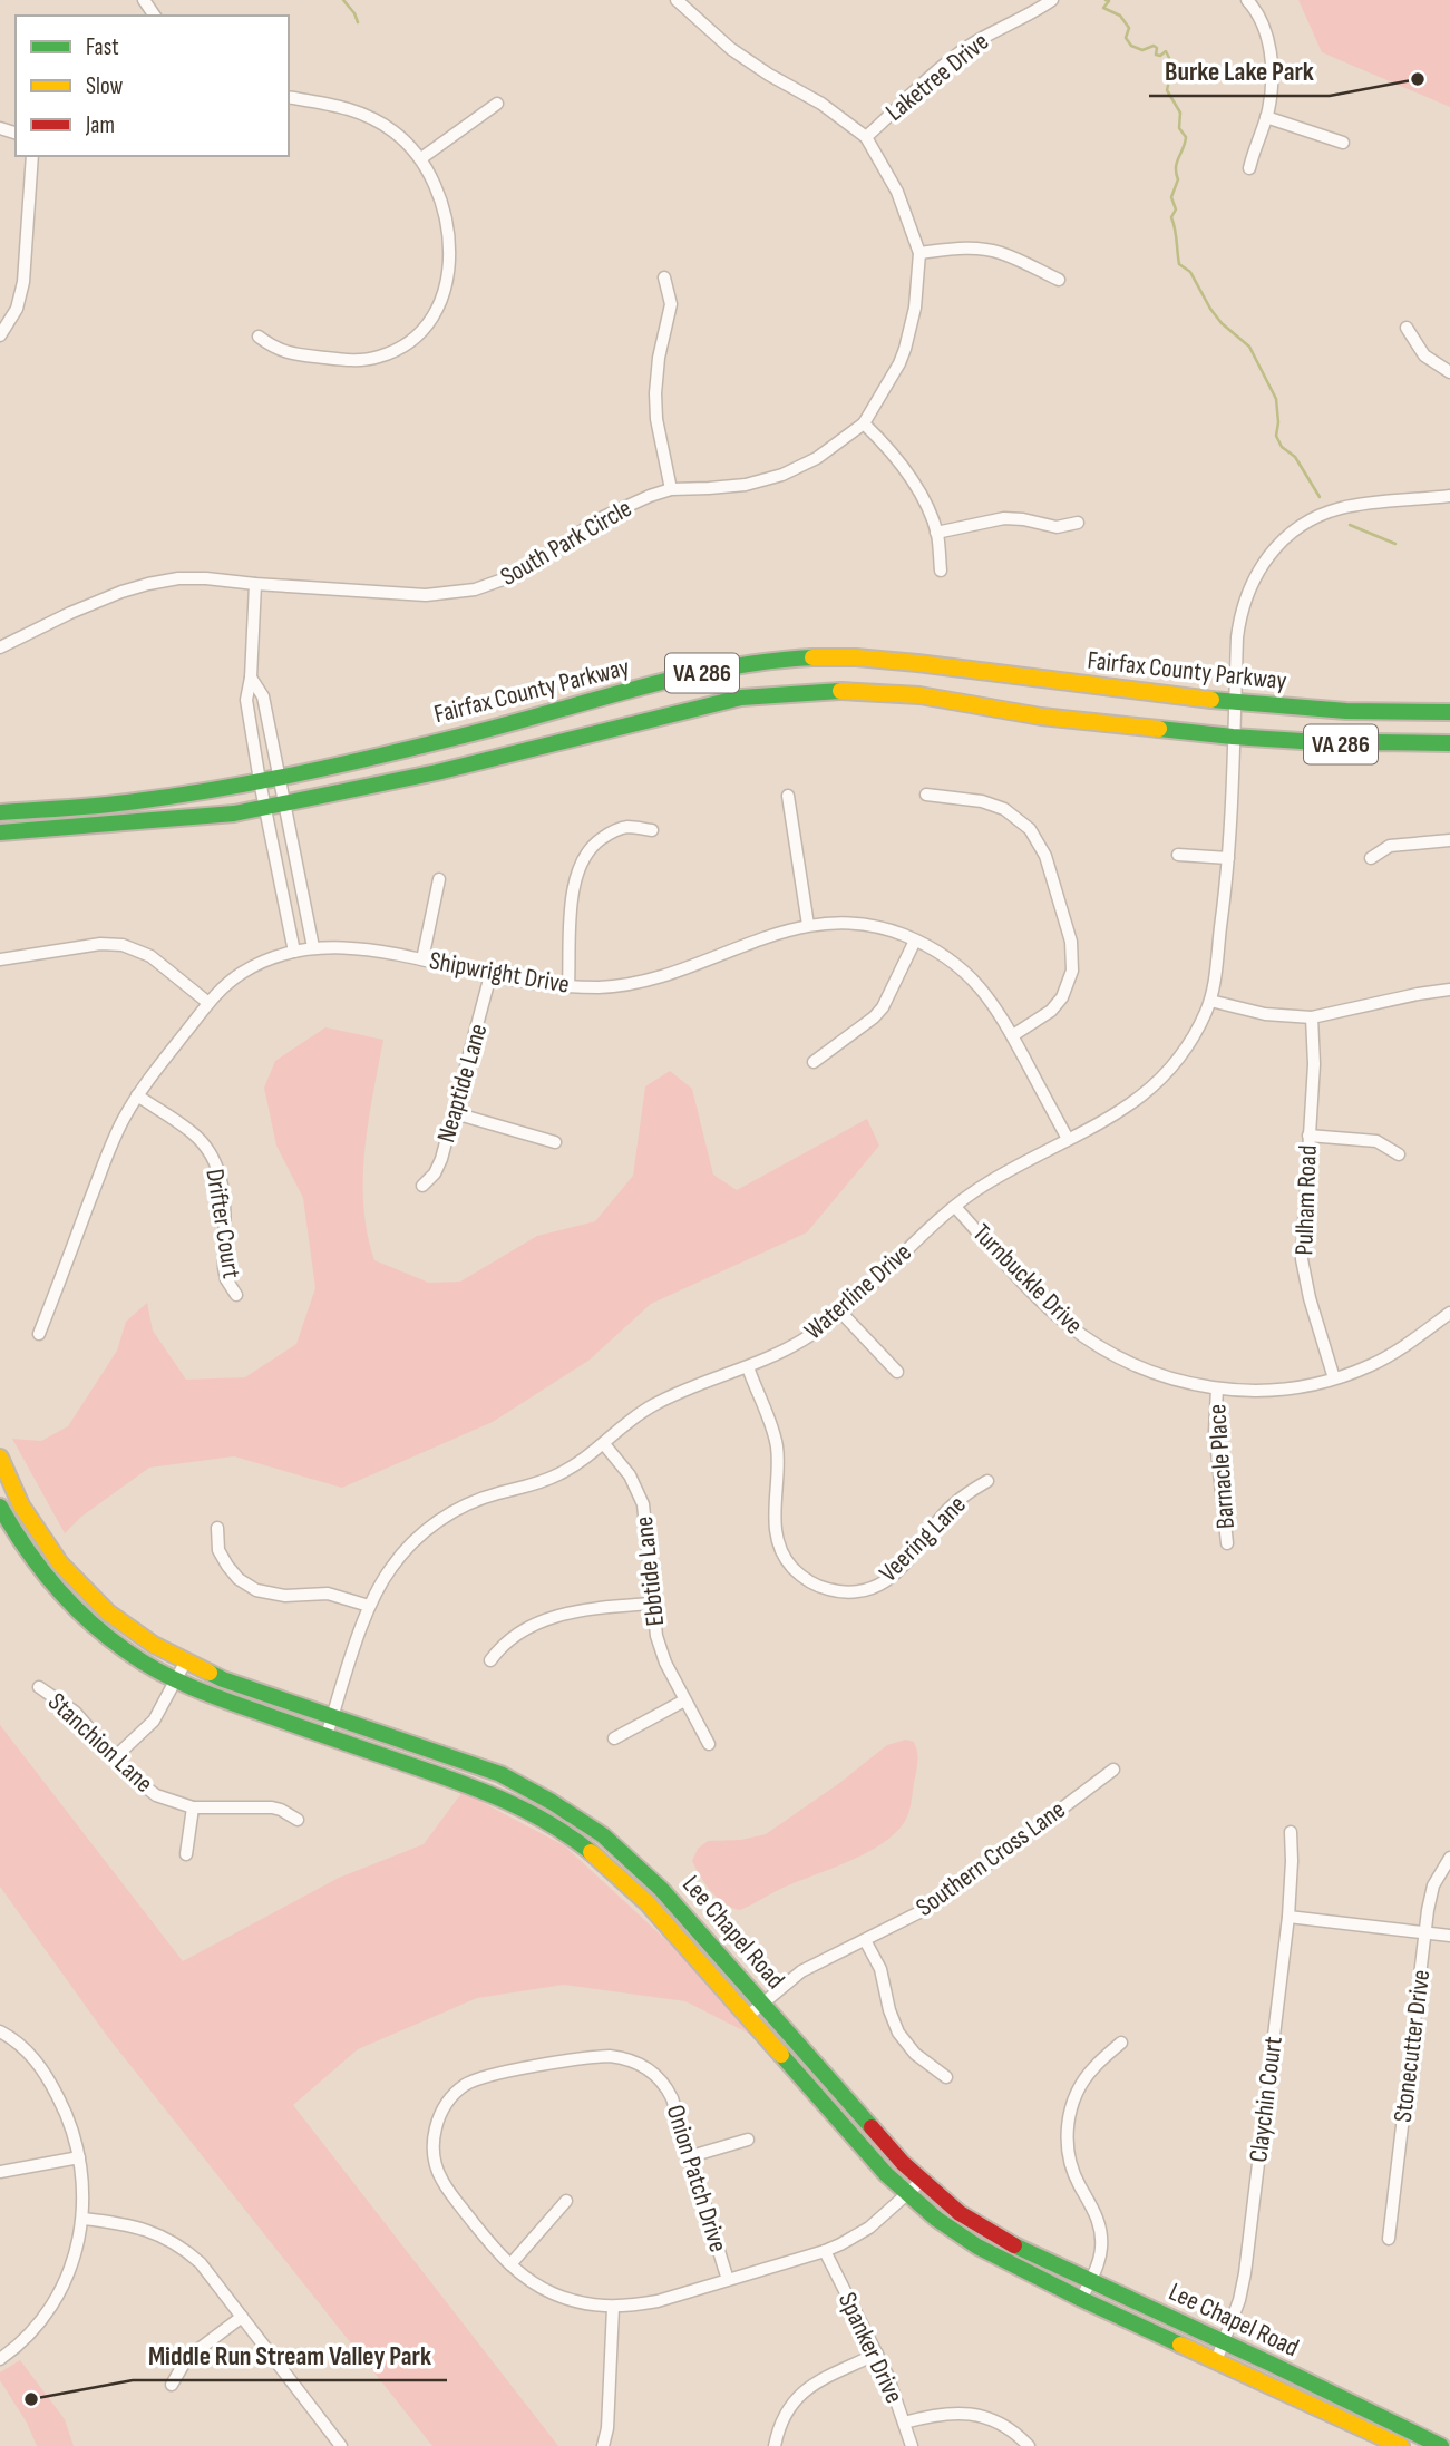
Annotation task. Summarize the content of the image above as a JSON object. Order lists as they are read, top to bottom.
{
  "streets": {
    "main road": ["Fairfax County Parkway", "VA 286", "Lee Chapel Road"],
    "street": [
      "Laketree Drive",
      "South Park Circle",
      "Shipwright Drive",
      "Neaptide Lane",
      "Pulham Road",
      "Drifter Court",
      "Turnbuckle Drive",
      "Waterline Drive",
      "Barnacle Place",
      "Veering Lane",
      "Ebbtide Lane",
      "Stanchion Lane",
      "Southern Cross Lane",
      "Stonecutter Drive",
      "Claychin Court",
      "Onion Patch Drive",
      "Spanker Drive"
    ]
  },
  "crossings": [
    ["Laketree Drive", "South Park Circle"],
    ["Fairfax County Parkway", "Waterline Drive"],
    ["VA 286", "Waterline Drive"],
    ["Shipwright Drive", "Neaptide Lane"],
    ["Shipwright Drive", "Drifter Court"],
    ["Shipwright Drive", "Waterline Drive"],
    ["Pulham Road", "Turnbuckle Drive"],
    ["Turnbuckle Drive", "Waterline Drive"],
    ["Turnbuckle Drive", "Barnacle Place"],
    ["Waterline Drive", "Veering Lane"],
    ["Waterline Drive", "Ebbtide Lane"],
    ["Waterline Drive", "Lee Chapel Road"],
    ["Southern Cross Lane", "Lee Chapel Road"],
    ["Lee Chapel Road", "Claychin Court"],
    ["Lee Chapel Road", "Onion Patch Drive"],
    ["Onion Patch Drive", "Spanker Drive"]
  ],
  "places": ["Burke Lake Park", "Middle Run Stream Valley Park"],
  "legend": ["Fast", "Slow", "Jam"]
}
